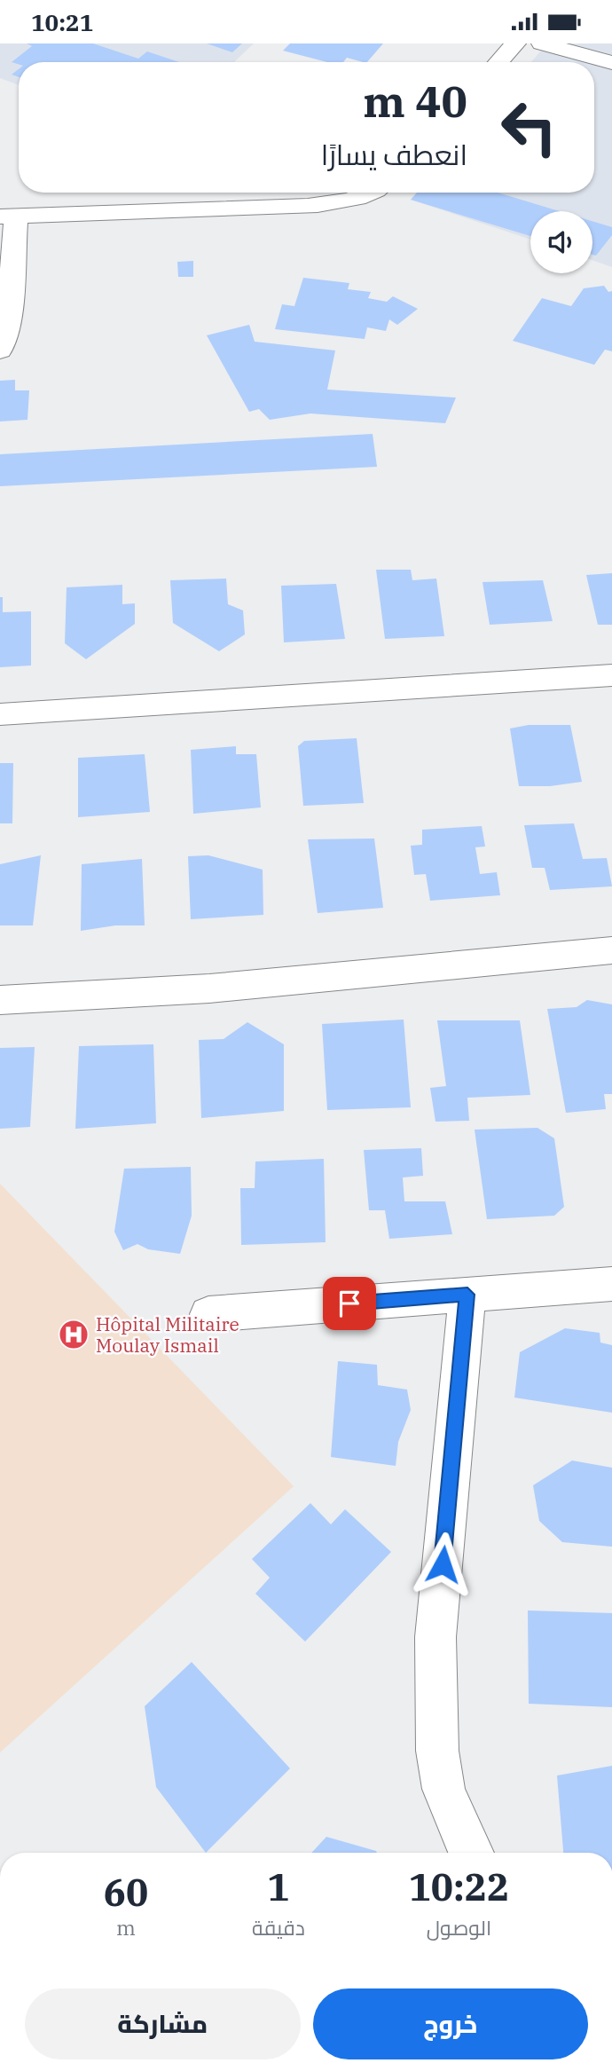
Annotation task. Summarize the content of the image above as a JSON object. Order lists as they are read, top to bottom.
{
  "places": {
    "hospital": ["Hôpital Militaire Moulay Ismail"]
  },
  "page": {
    "status": "10:21",
    "turn": ["40 m", "انعطف يسارًا"],
    "eta": [
      "10:22",
      "الوصول",
      "1",
      "دقيقة",
      "60",
      "m"
    ],
    "buttons": ["خروج", "مشاركة"]
  }
}
